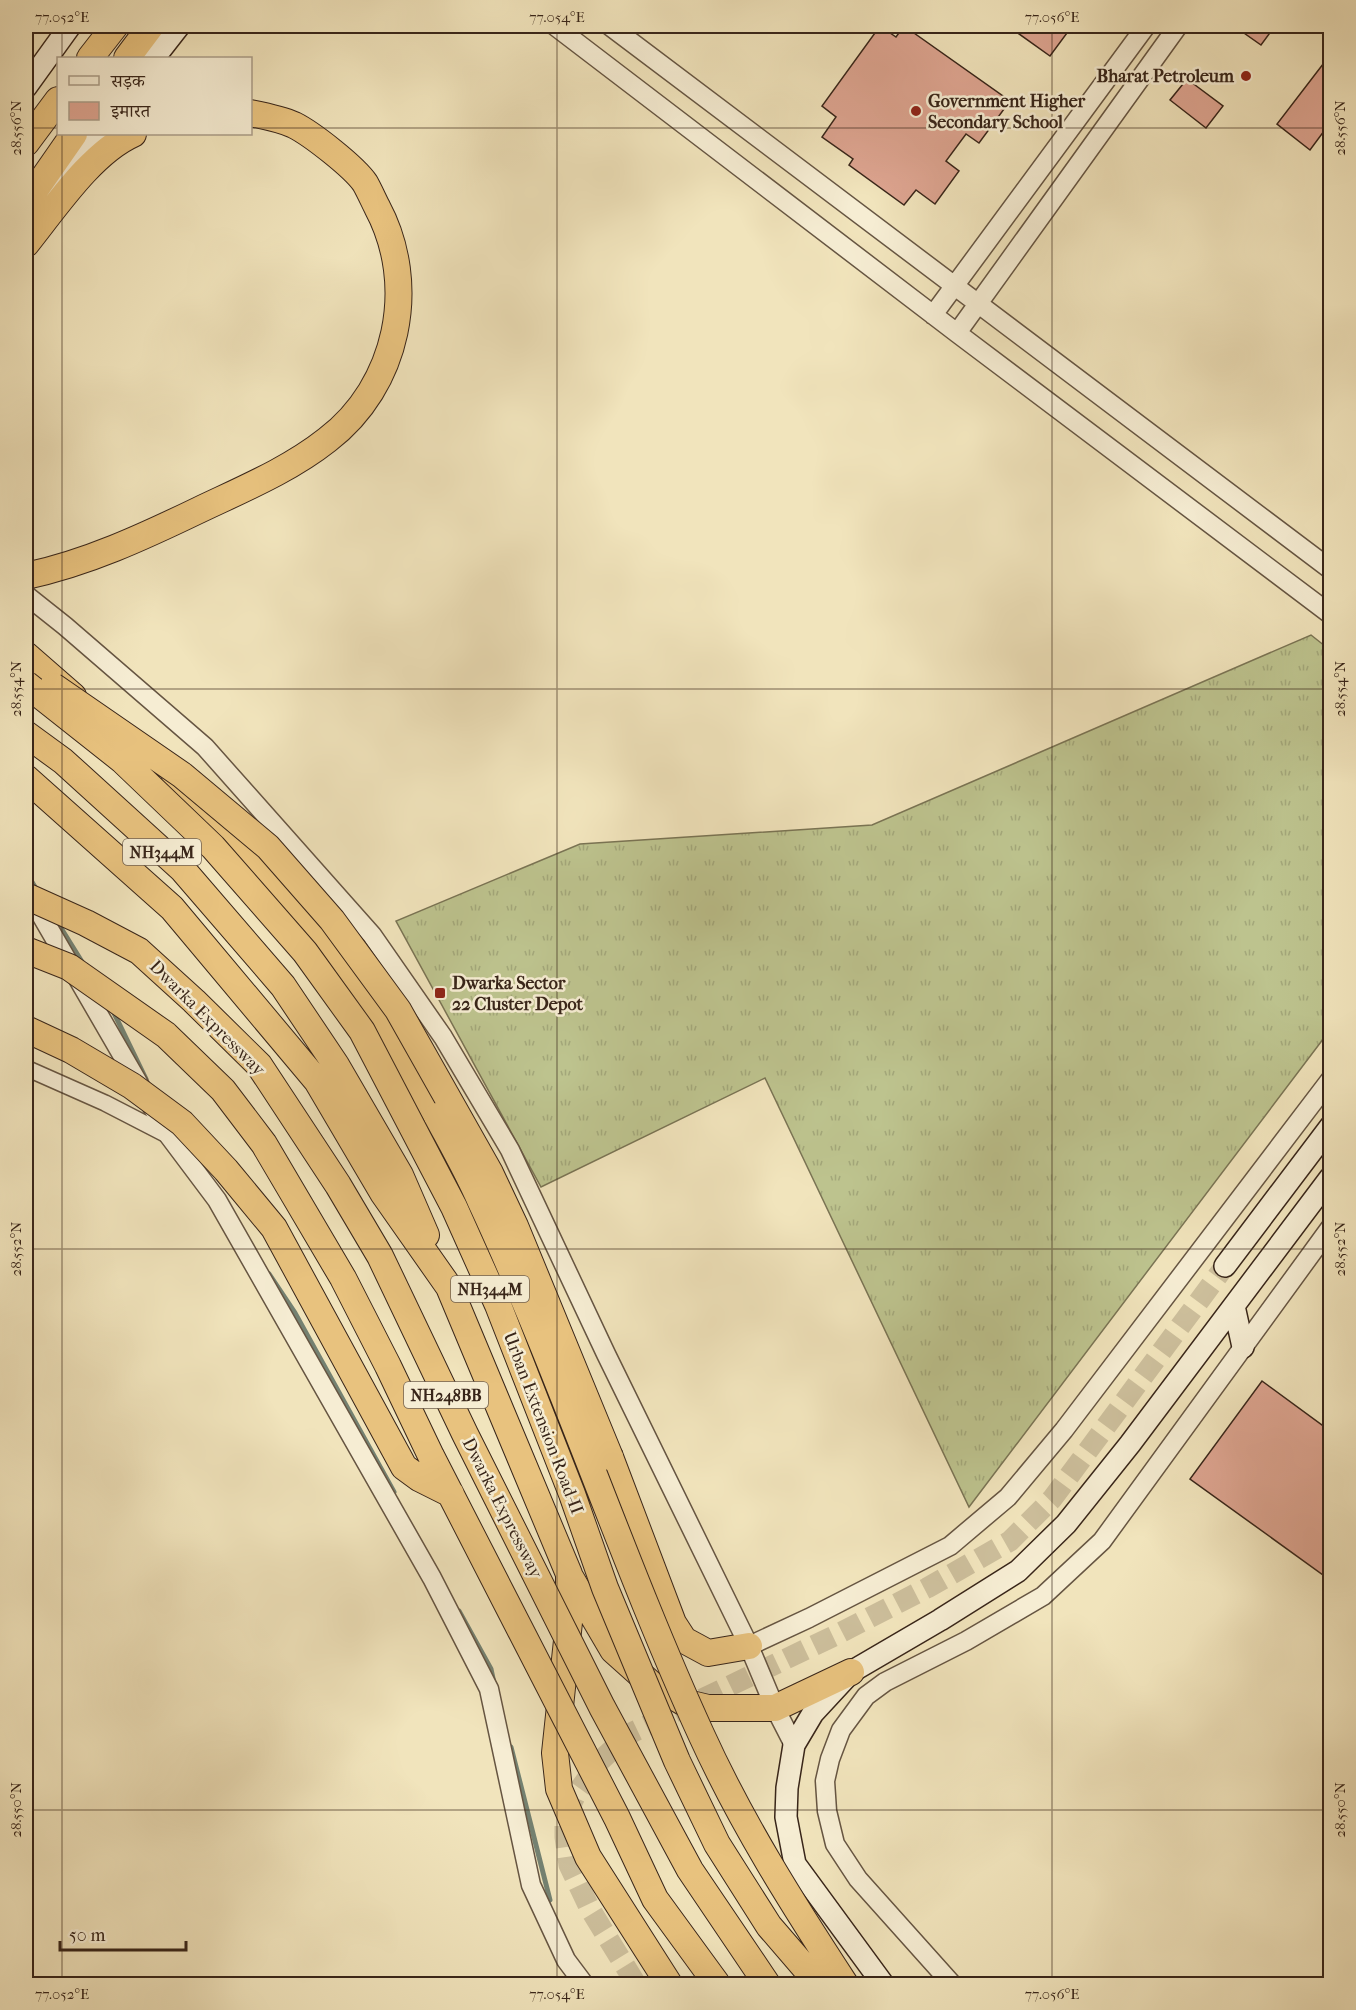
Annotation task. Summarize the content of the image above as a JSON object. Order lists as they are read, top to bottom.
{
  "streets": {
    "highway": [
      "NH344M",
      "Dwarka Expressway",
      "NH248BB",
      "Urban Extension Road-II"
    ]
  },
  "places": {
    "other": ["Bharat Petroleum", "Government Higher Secondary School"],
    "transit": ["Dwarka Sector 22 Cluster Depot"]
  },
  "legend": ["सड़क", "इमारत"],
  "scale_bar": "50 m",
  "coordinates": [
    "77.052°E",
    "77.054°E",
    "77.056°E",
    "28.556°N",
    "28.554°N",
    "28.552°N",
    "28.550°N"
  ]
}
